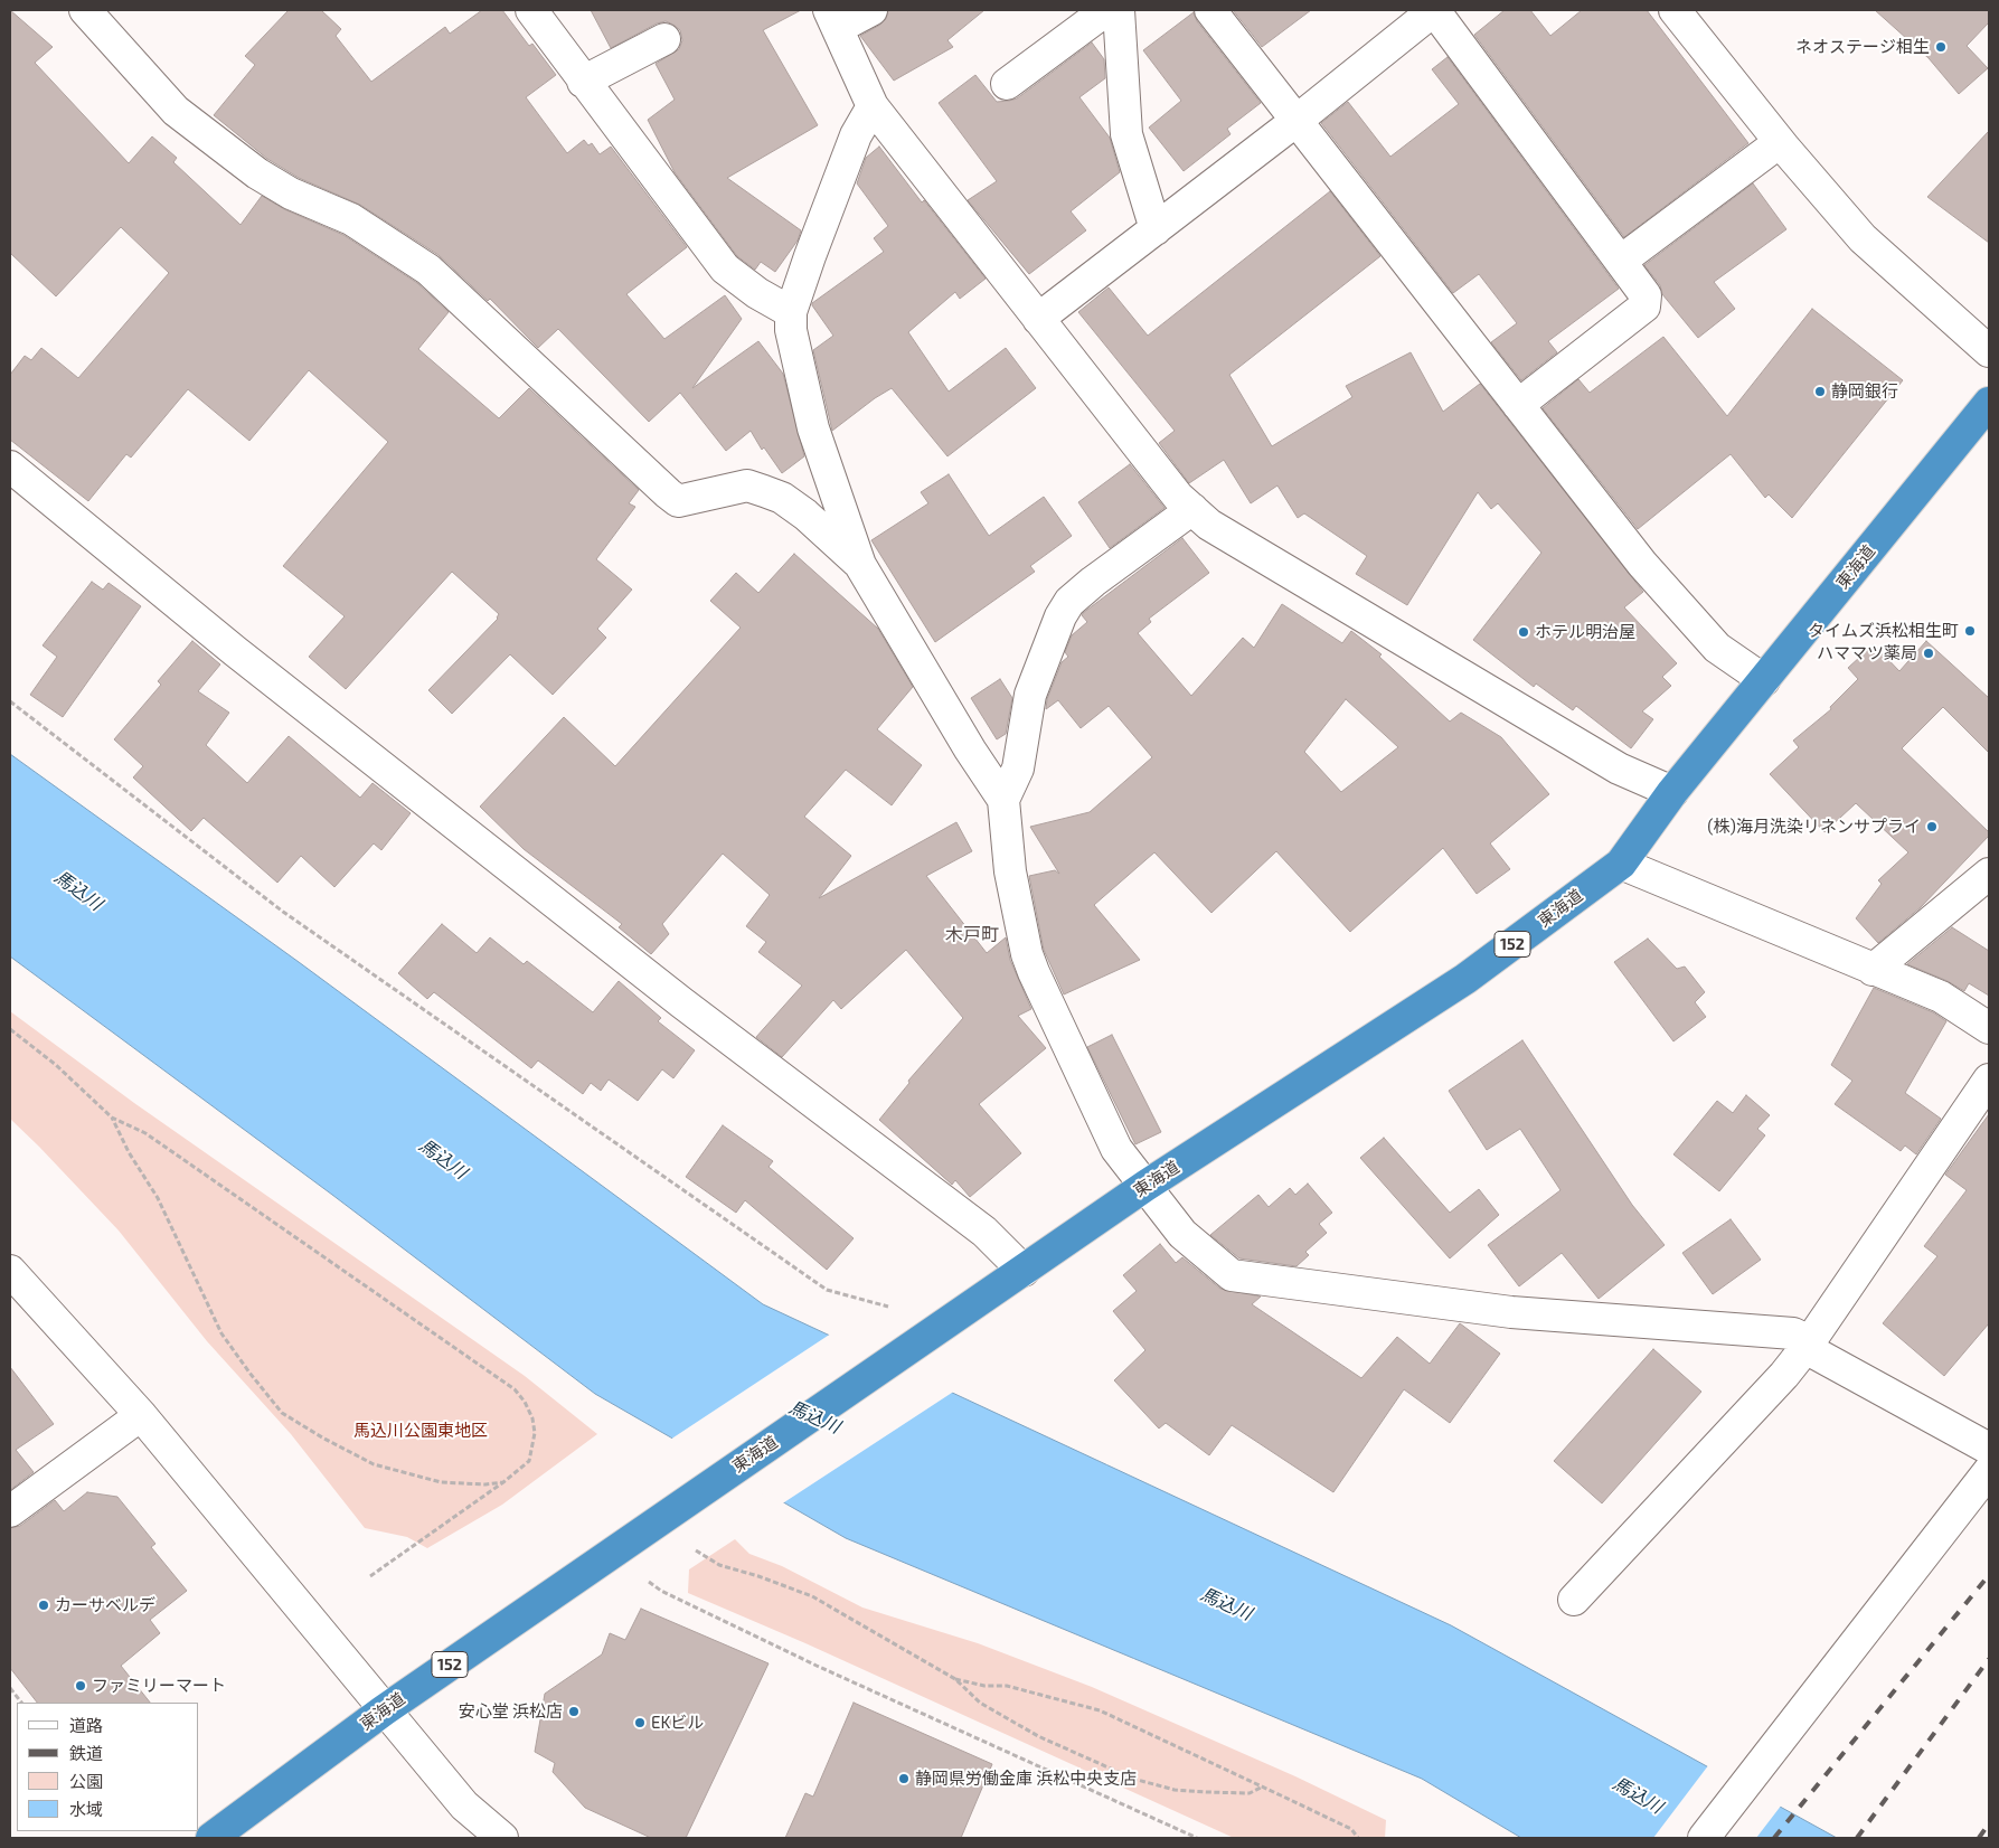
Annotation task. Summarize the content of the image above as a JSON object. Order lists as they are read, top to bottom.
{
  "streets": {
    "highway": ["東海道", "152"]
  },
  "districts": ["木戸町"],
  "water": ["馬込川"],
  "parks": ["馬込川公園東地区"],
  "places": [
    "ネオステージ相生",
    "静岡銀行",
    "タイムズ浜松相生町",
    "ホテル明治屋",
    "ハママツ薬局",
    "(株)海月洗染リネンサプライ",
    "カーサベルデ",
    "ファミリーマート",
    "安心堂 浜松店",
    "EKビル",
    "静岡県労働金庫 浜松中央支店"
  ],
  "legend": [
    "道路",
    "鉄道",
    "公園",
    "水域"
  ]
}
